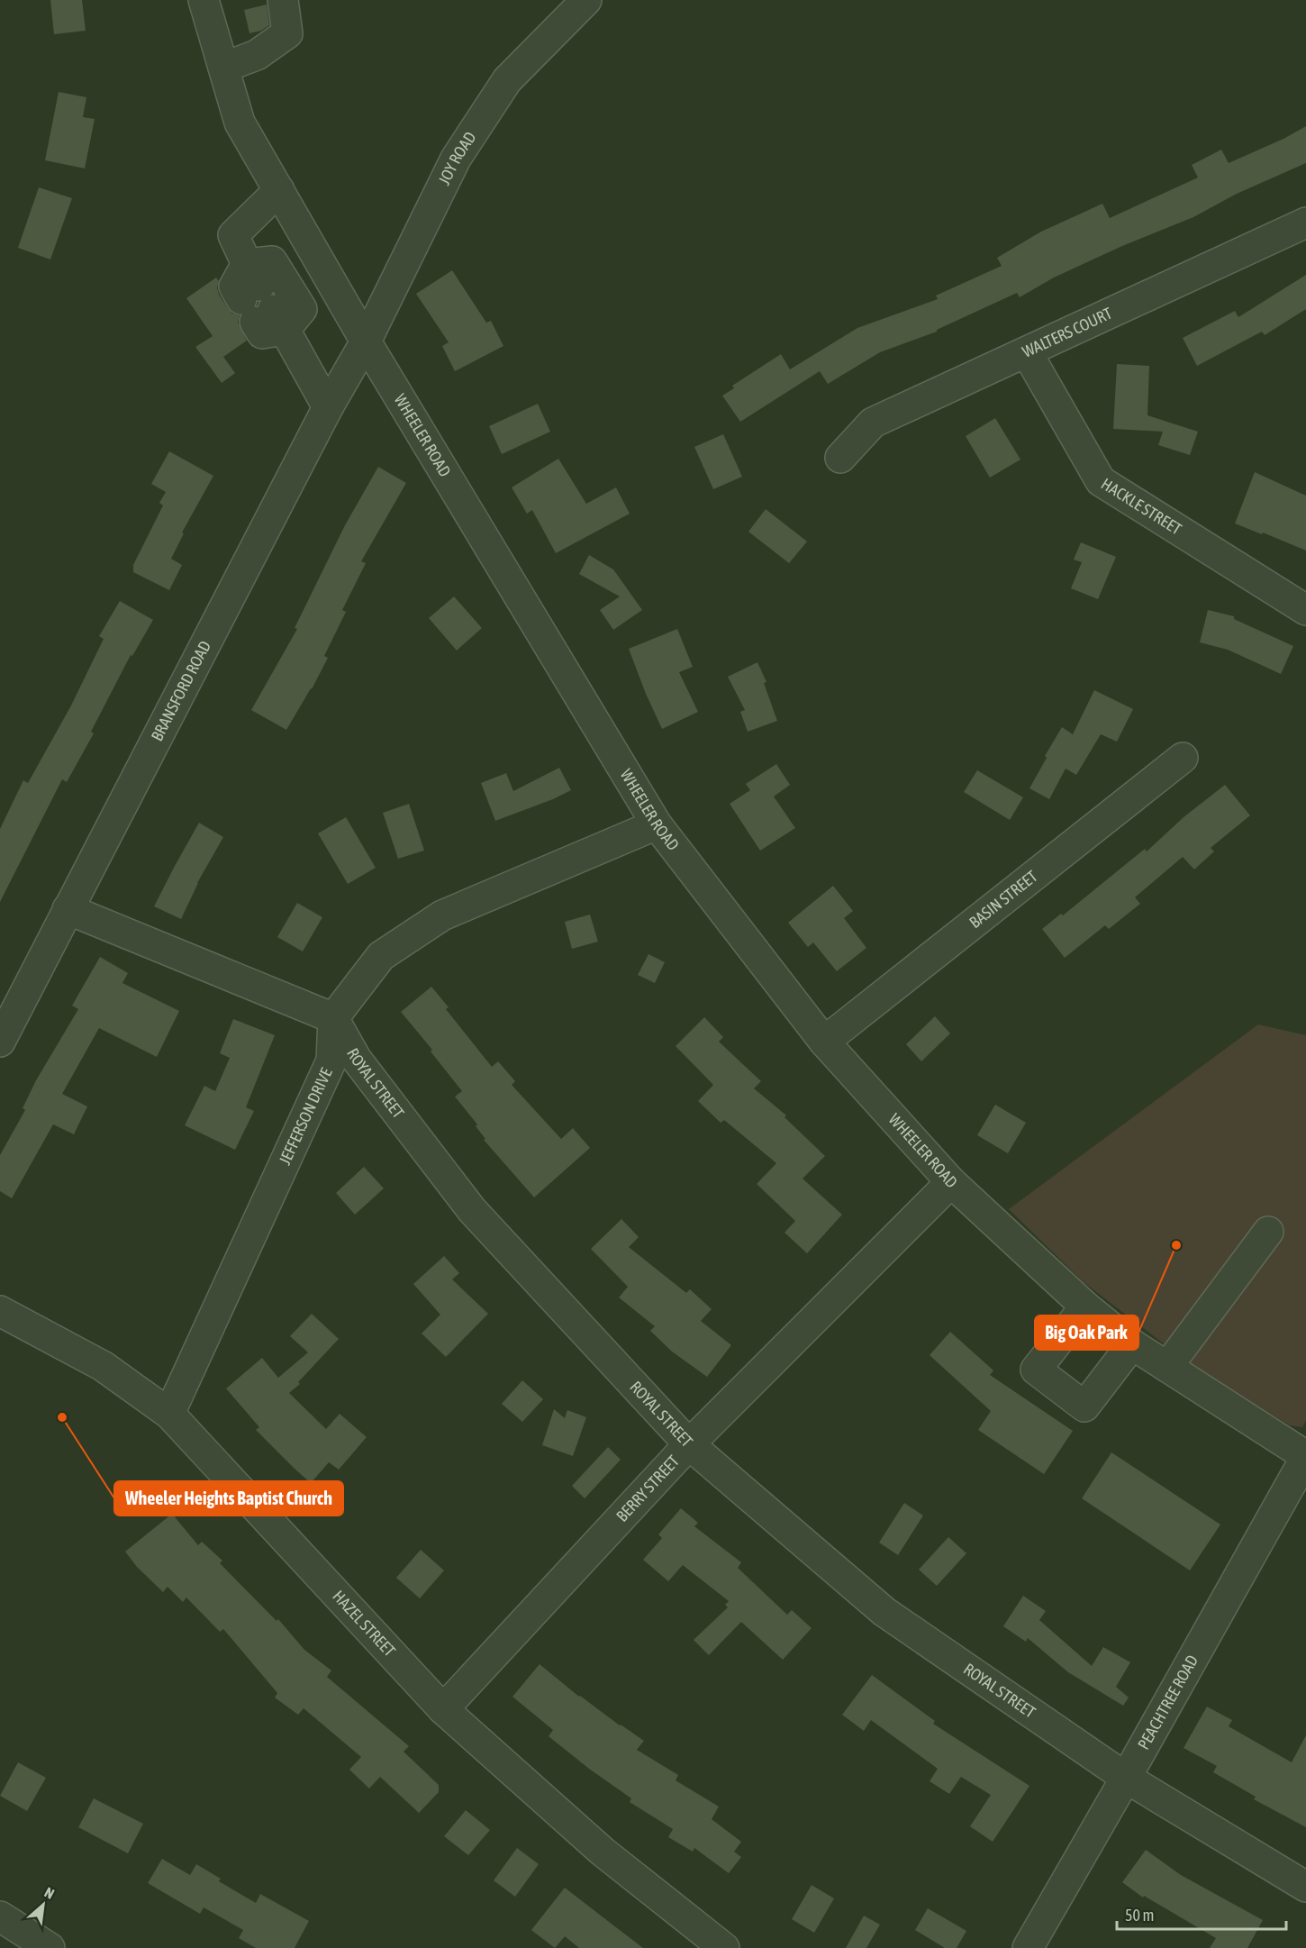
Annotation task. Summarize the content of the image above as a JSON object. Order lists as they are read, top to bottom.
{
  "streets": {
    "street": [
      "JOY ROAD",
      "WALTERS COURT",
      "WHEELER ROAD",
      "HACKLE STREET",
      "BRANSFORD ROAD",
      "BASIN STREET",
      "ROYAL STREET",
      "JEFFERSON DRIVE",
      "BERRY STREET",
      "HAZEL STREET",
      "PEACHTREE ROAD"
    ]
  },
  "crossings": [
    ["JOY ROAD", "WHEELER ROAD"],
    ["JOY ROAD", "BRANSFORD ROAD"],
    ["WALTERS COURT", "HACKLE STREET"],
    ["WHEELER ROAD", "BRANSFORD ROAD"],
    ["WHEELER ROAD", "BASIN STREET"],
    ["WHEELER ROAD", "BERRY STREET"],
    ["WHEELER ROAD", "PEACHTREE ROAD"],
    ["ROYAL STREET", "JEFFERSON DRIVE"],
    ["ROYAL STREET", "BERRY STREET"],
    ["ROYAL STREET", "PEACHTREE ROAD"],
    ["JEFFERSON DRIVE", "HAZEL STREET"],
    ["BERRY STREET", "HAZEL STREET"]
  ],
  "places": ["Big Oak Park", "Wheeler Heights Baptist Church"],
  "scale_bar": "50 m",
  "north": "top right"
}
